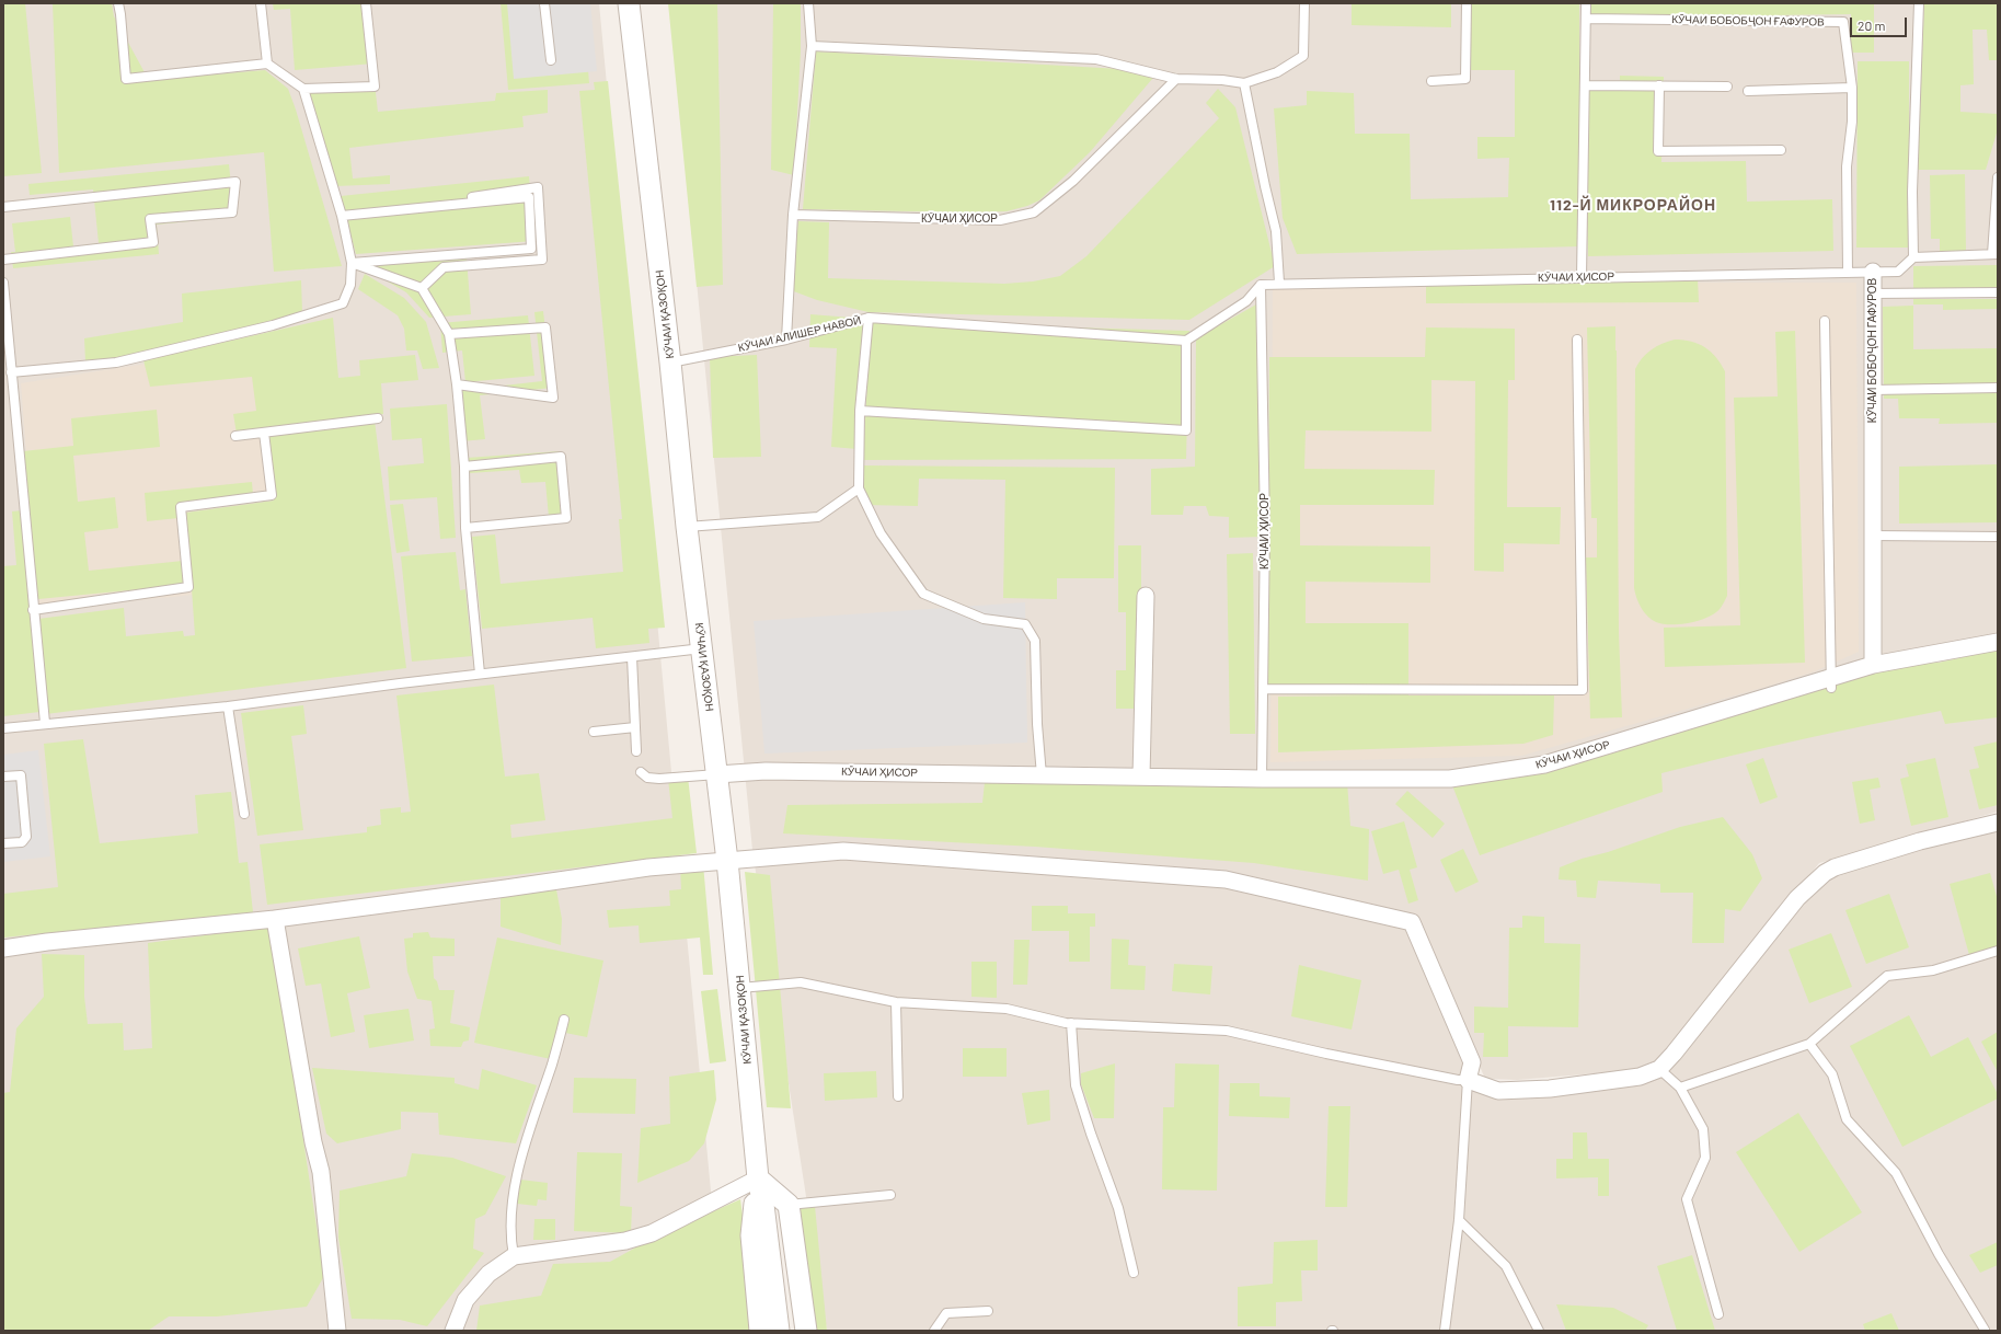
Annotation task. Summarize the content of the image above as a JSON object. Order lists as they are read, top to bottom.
{
  "streets": {
    "street": ["КӮЧАИ ҲИСОР", "КӮЧАИ ҚАЗОҚОН", "КӮЧАИ БОБОҶОН ГАФУРОВ"],
    "lane": ["КӮЧАИ БОБОБҶОН ҒАФУРОВ", "КӮЧАИ АЛИШЕР НАВОӢ"]
  },
  "crossings": [
    ["КӮЧАИ БОБОБҶОН ҒАФУРОВ", "КӮЧАИ ҲИСОР"],
    ["КӮЧАИ ҲИСОР", "КӮЧАИ ҚАЗОҚОН"],
    ["КӮЧАИ ҲИСОР", "КӮЧАИ БОБОҶОН ГАФУРОВ"],
    ["КӮЧАИ ҚАЗОҚОН", "КӮЧАИ АЛИШЕР НАВОӢ"]
  ],
  "districts": ["112-Й МИКРОРАЙОН"],
  "scale_bar": "20 m"
}
